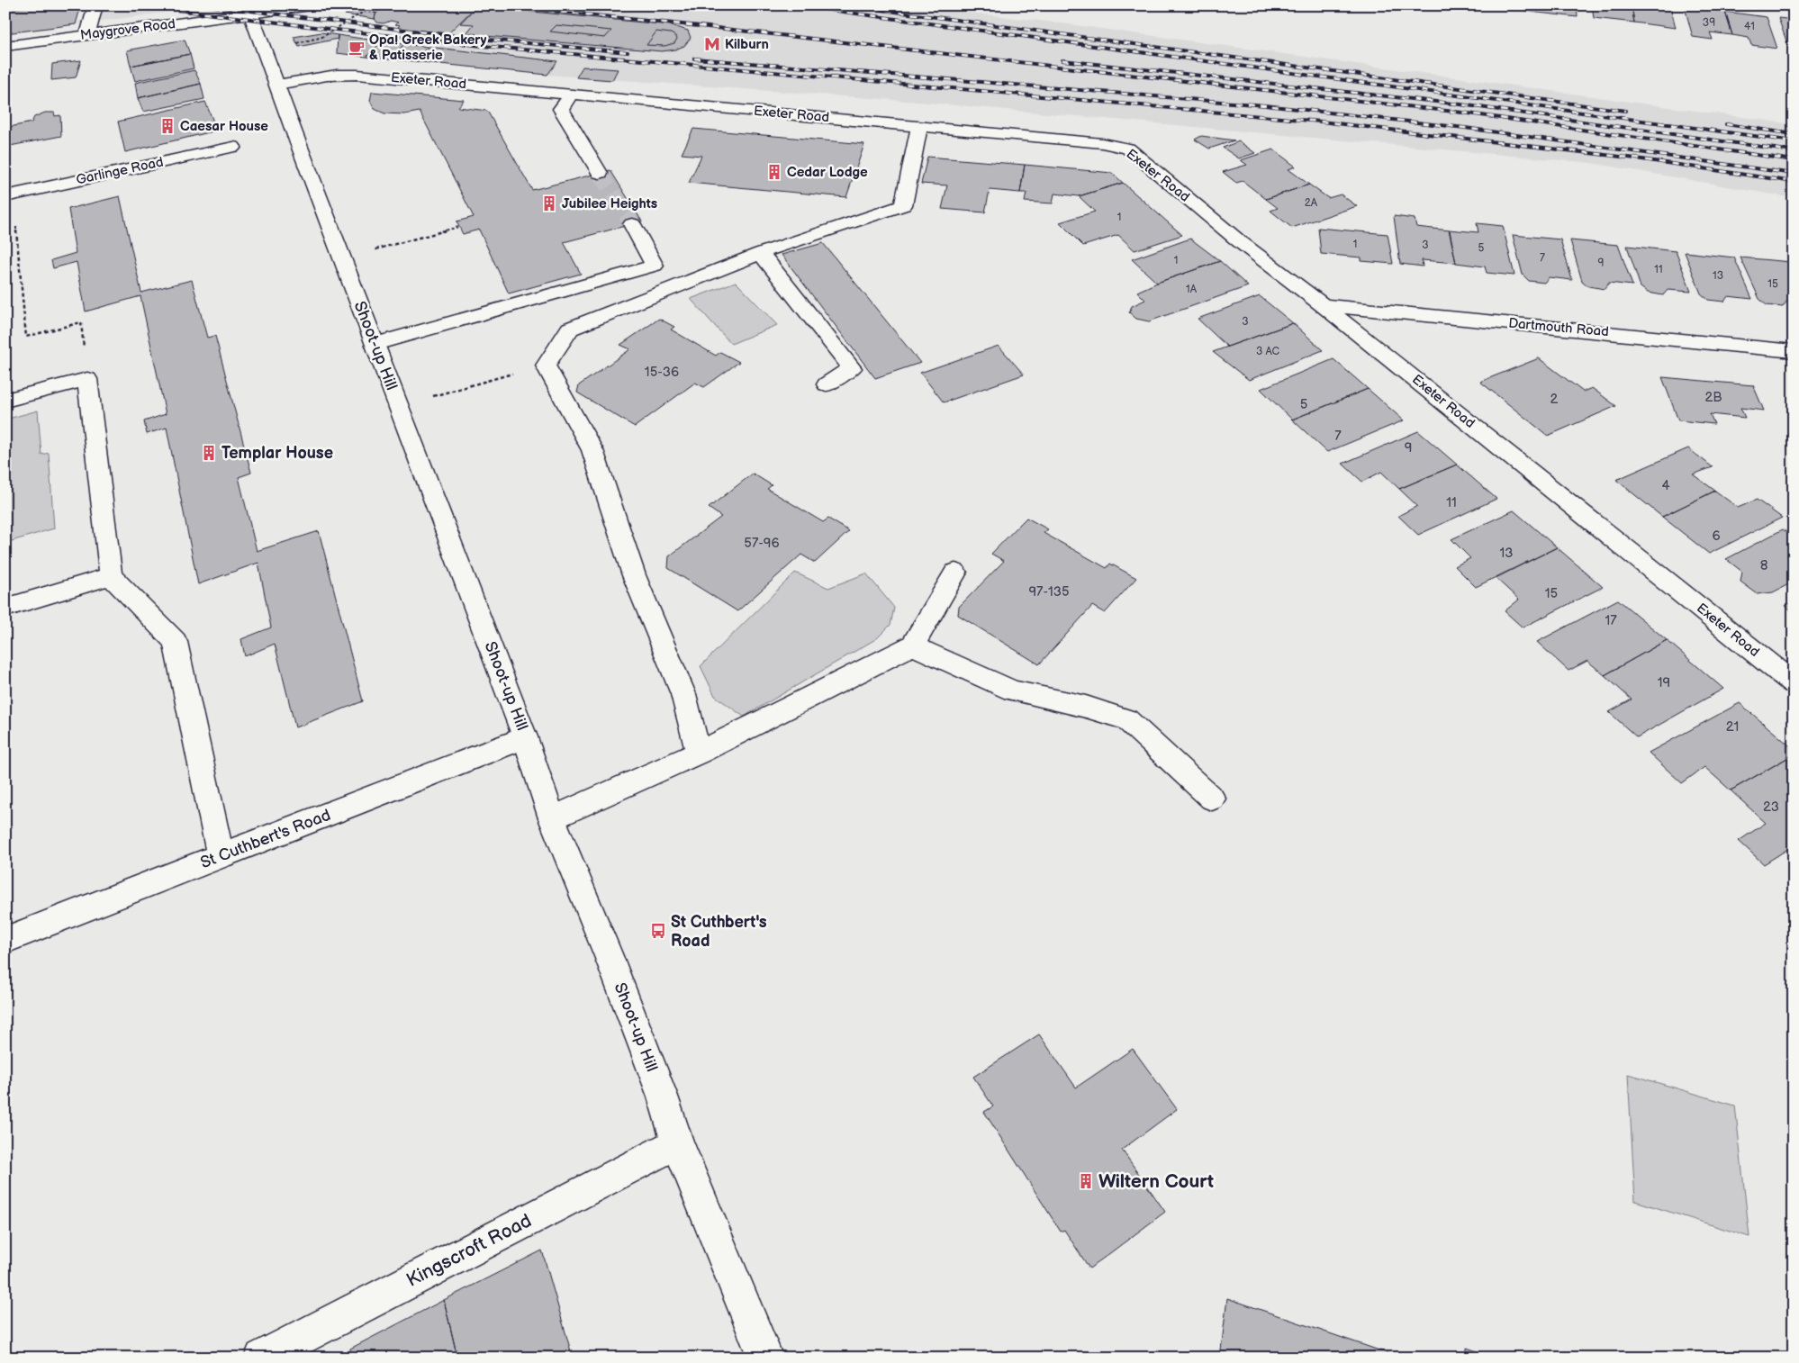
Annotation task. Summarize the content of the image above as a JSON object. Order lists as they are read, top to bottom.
{
  "streets": {
    "street": [
      "Maygrove Road",
      "Exeter Road",
      "Garlinge Road",
      "Dartmouth Road",
      "Shoot-up Hill",
      "St Cuthbert's Road",
      "Kingscroft Road"
    ]
  },
  "crossings": [
    ["Maygrove Road", "Shoot-up Hill"],
    ["Exeter Road", "Dartmouth Road"],
    ["Exeter Road", "Shoot-up Hill"],
    ["Shoot-up Hill", "St Cuthbert's Road"],
    ["Shoot-up Hill", "Kingscroft Road"]
  ],
  "places": {
    "metro station": ["Kilburn"],
    "cafe": ["Opa! Greek Bakery & Patisserie"],
    "building": [
      "Caesar House",
      "Cedar Lodge",
      "Jubilee Heights",
      "Templar House",
      "Wiltern Court"
    ],
    "bus stop": ["St Cuthbert's Road"]
  },
  "house_numbers": [
    "39",
    "41",
    "2A",
    "1",
    "1",
    "3",
    "5",
    "7",
    "1",
    "9",
    "11",
    "13",
    "15",
    "1A",
    "3",
    "3 AC",
    "15-36",
    "2B",
    "2",
    "5",
    "7",
    "9",
    "4",
    "11",
    "6",
    "57-96",
    "13",
    "8",
    "97-135",
    "15",
    "17",
    "19",
    "21",
    "23"
  ]
}
